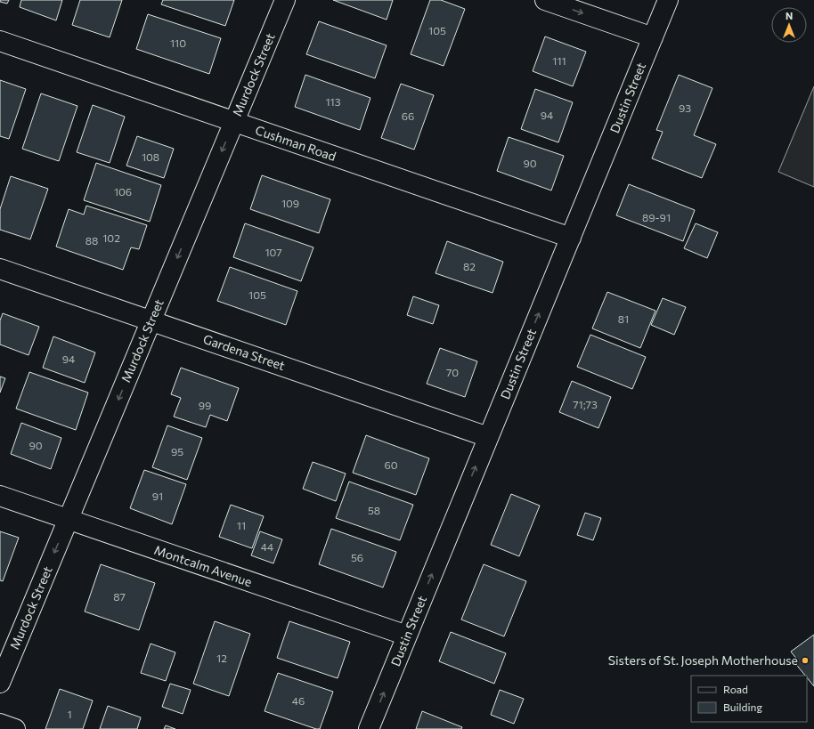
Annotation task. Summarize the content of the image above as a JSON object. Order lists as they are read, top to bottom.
{
  "streets": {
    "street": [
      "Murdock Street",
      "Dustin Street",
      "Cushman Road",
      "Gardena Street",
      "Montcalm Avenue"
    ]
  },
  "crossings": [
    ["Murdock Street", "Cushman Road"],
    ["Murdock Street", "Gardena Street"],
    ["Murdock Street", "Montcalm Avenue"],
    ["Dustin Street", "Cushman Road"],
    ["Dustin Street", "Gardena Street"],
    ["Dustin Street", "Montcalm Avenue"]
  ],
  "one_way": ["Murdock Street", "Dustin Street"],
  "places": ["Sisters of St. Joseph Motherhouse"],
  "house_numbers": [
    "105",
    "110",
    "111",
    "113",
    "93",
    "94",
    "66",
    "108",
    "90",
    "106",
    "109",
    "89-91",
    "102",
    "88",
    "107",
    "82",
    "105",
    "81",
    "94",
    "70",
    "71;73",
    "99",
    "90",
    "95",
    "60",
    "91",
    "58",
    "11",
    "44",
    "56",
    "87",
    "12",
    "46",
    "1"
  ],
  "legend": ["Road", "Building"],
  "north": "top"
}
